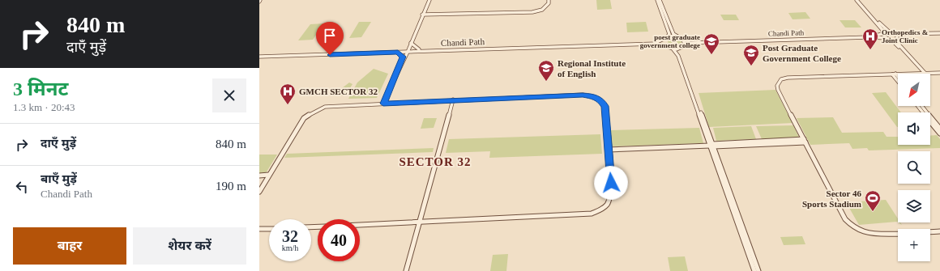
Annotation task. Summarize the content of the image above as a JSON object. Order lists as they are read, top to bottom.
{
  "streets": {
    "main road": ["Chandi Path"]
  },
  "districts": ["SECTOR 32"],
  "places": {
    "hospital": ["Orthopedics & Joint Clinic", "GMCH SECTOR 32"],
    "school or university": ["poest graduate government college", "Post Graduate Government College", "Regional Institute of English"],
    "sports": ["Sector 46 Sports Stadium"]
  },
  "north": "bottom left",
  "page": {
    "turn": ["840 m", "दाएँ मुड़ें"],
    "heading": ["3 मिनट", "1.3 km · 20:43"],
    "map_buttons": "+",
    "list": [
      {
        "name": "दाएँ मुड़ें",
        "value": "840 m"
      },
      {
        "name": "बाएँ मुड़ें",
        "note": "Chandi Path",
        "value": "190 m"
      }
    ],
    "speed": "32 km/h",
    "limit": "40",
    "buttons": ["बाहर", "शेयर करें"]
  }
}
